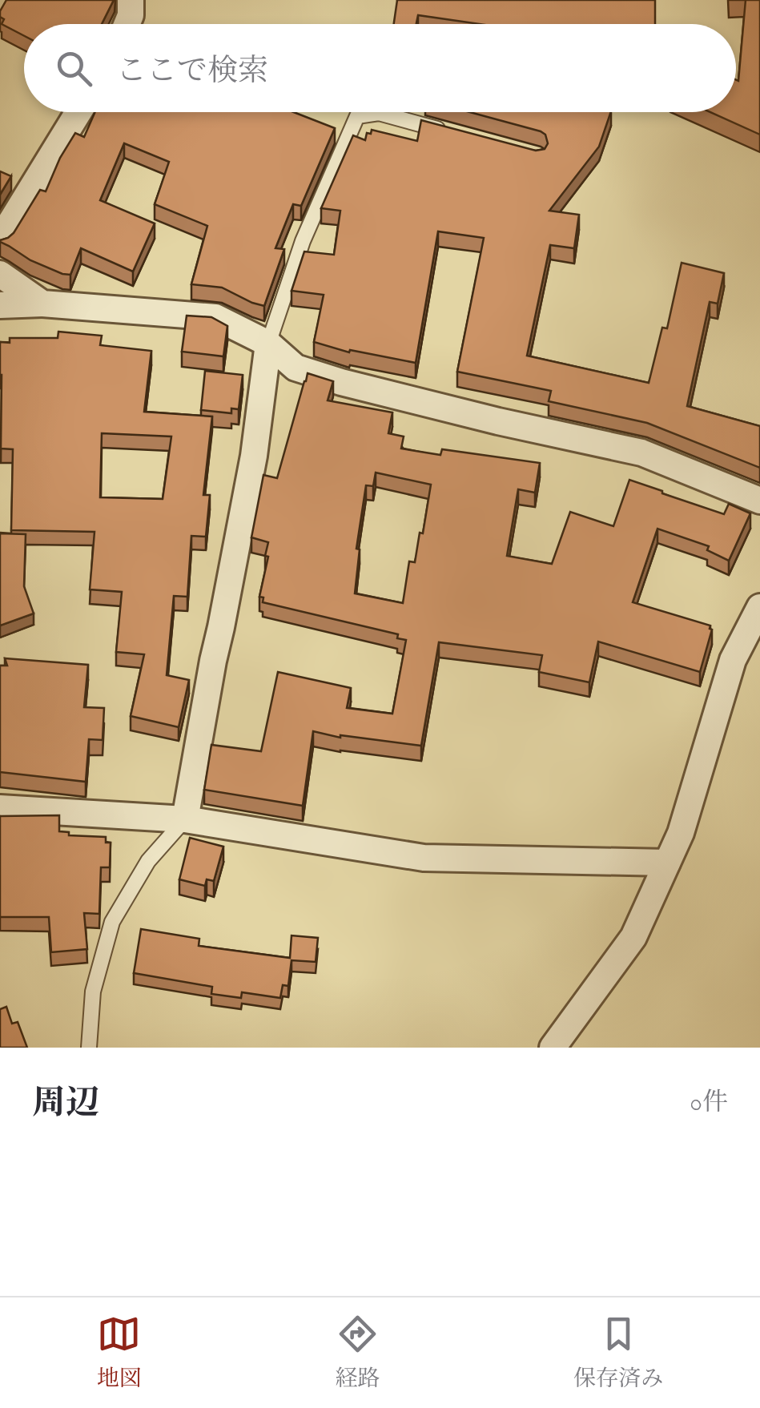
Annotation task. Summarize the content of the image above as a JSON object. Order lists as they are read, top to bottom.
{
  "page": {
    "search": "ここで検索",
    "heading": ["周辺", "0件"],
    "nav": ["地図", "経路", "保存済み"]
  }
}
